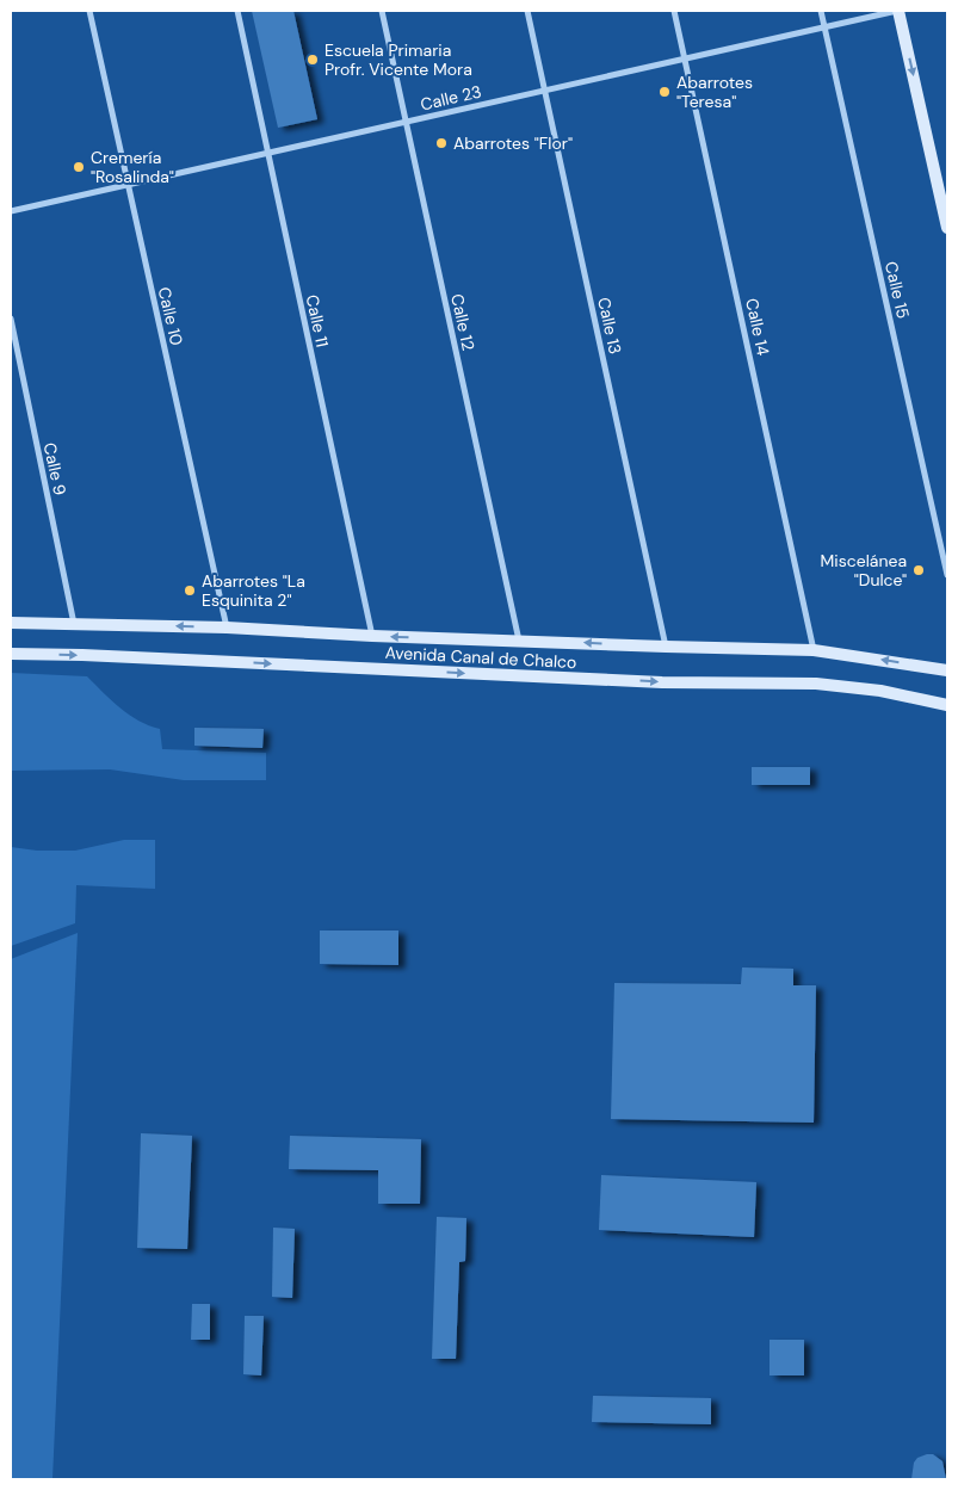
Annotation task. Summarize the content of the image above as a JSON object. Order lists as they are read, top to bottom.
{
  "streets": {
    "main road": ["Avenida Canal de Chalco"],
    "street": [
      "Calle 23",
      "Calle 15",
      "Calle 10",
      "Calle 11",
      "Calle 12",
      "Calle 13",
      "Calle 14",
      "Calle 9"
    ]
  },
  "crossings": [
    ["Calle 23", "Calle 15"],
    ["Calle 23", "Calle 10"],
    ["Calle 23", "Calle 11"],
    ["Calle 23", "Calle 12"],
    ["Calle 23", "Calle 13"],
    ["Calle 23", "Calle 14"],
    ["Calle 10", "Avenida Canal de Chalco"],
    ["Calle 11", "Avenida Canal de Chalco"],
    ["Calle 12", "Avenida Canal de Chalco"],
    ["Calle 13", "Avenida Canal de Chalco"],
    ["Calle 14", "Avenida Canal de Chalco"],
    ["Calle 9", "Avenida Canal de Chalco"]
  ],
  "places": [
    "Escuela Primaria Profr. Vicente Mora",
    "Abarrotes \"Teresa\"",
    "Abarrotes \"Flor\"",
    "Cremería \"Rosalinda\"",
    "Miscelánea \"Dulce\"",
    "Abarrotes \"La Esquinita 2\""
  ]
}
